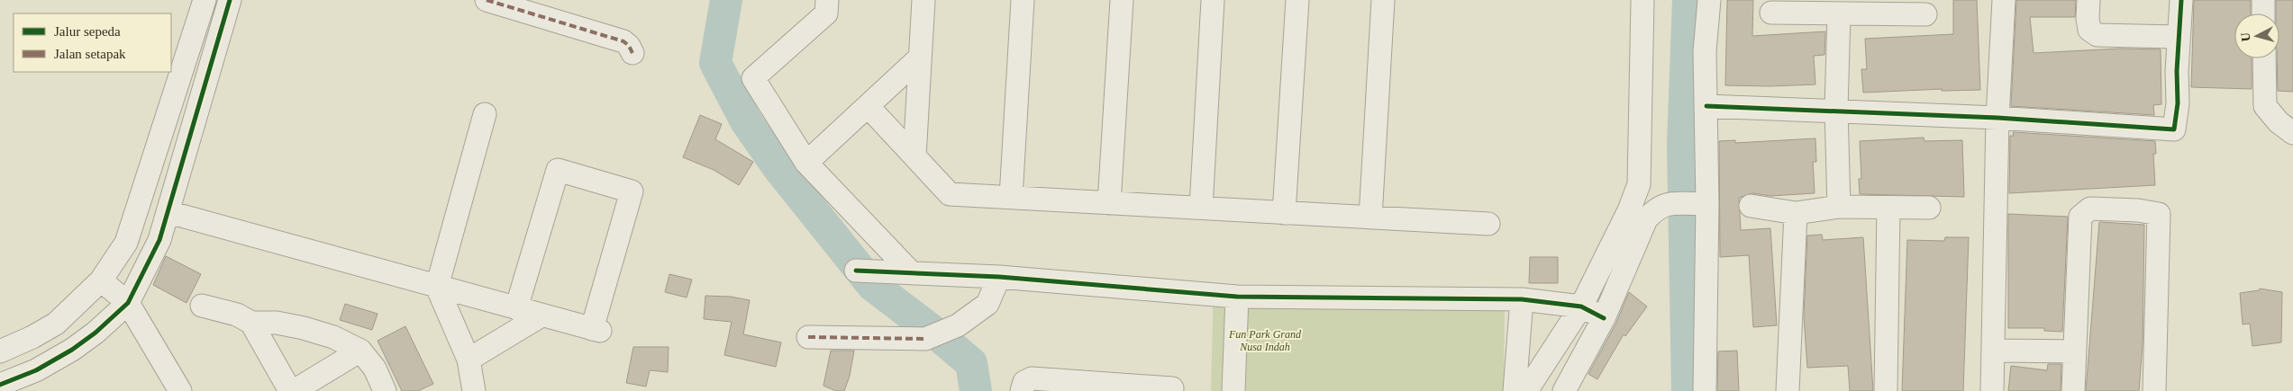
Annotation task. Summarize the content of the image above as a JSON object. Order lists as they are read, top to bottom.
{
  "parks": ["Fun Park Grand Nusa Indah"],
  "legend": ["Jalur sepeda", "Jalan setapak"],
  "north": "left"
}
